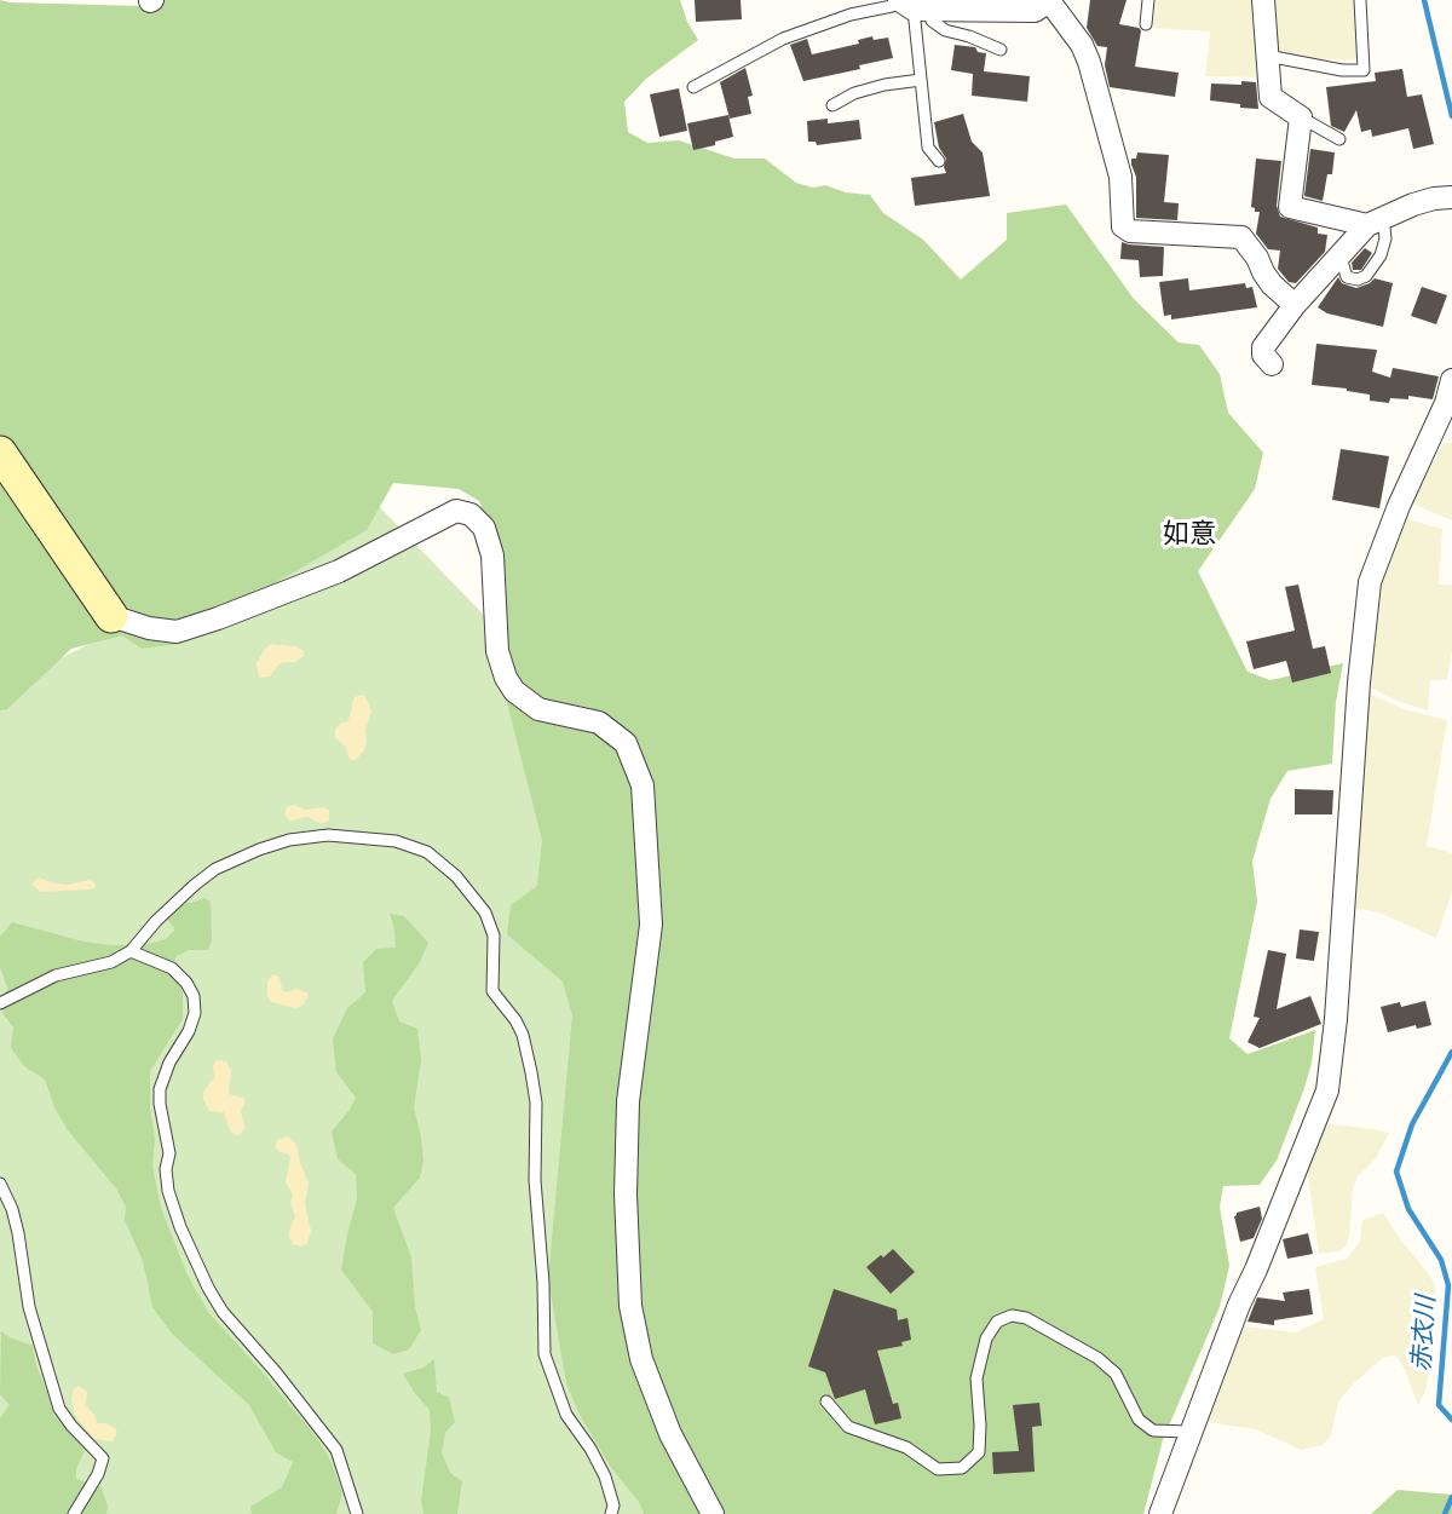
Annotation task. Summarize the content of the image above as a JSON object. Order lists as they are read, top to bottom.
{
  "districts": ["如意"],
  "water": ["赤衣川"]
}
